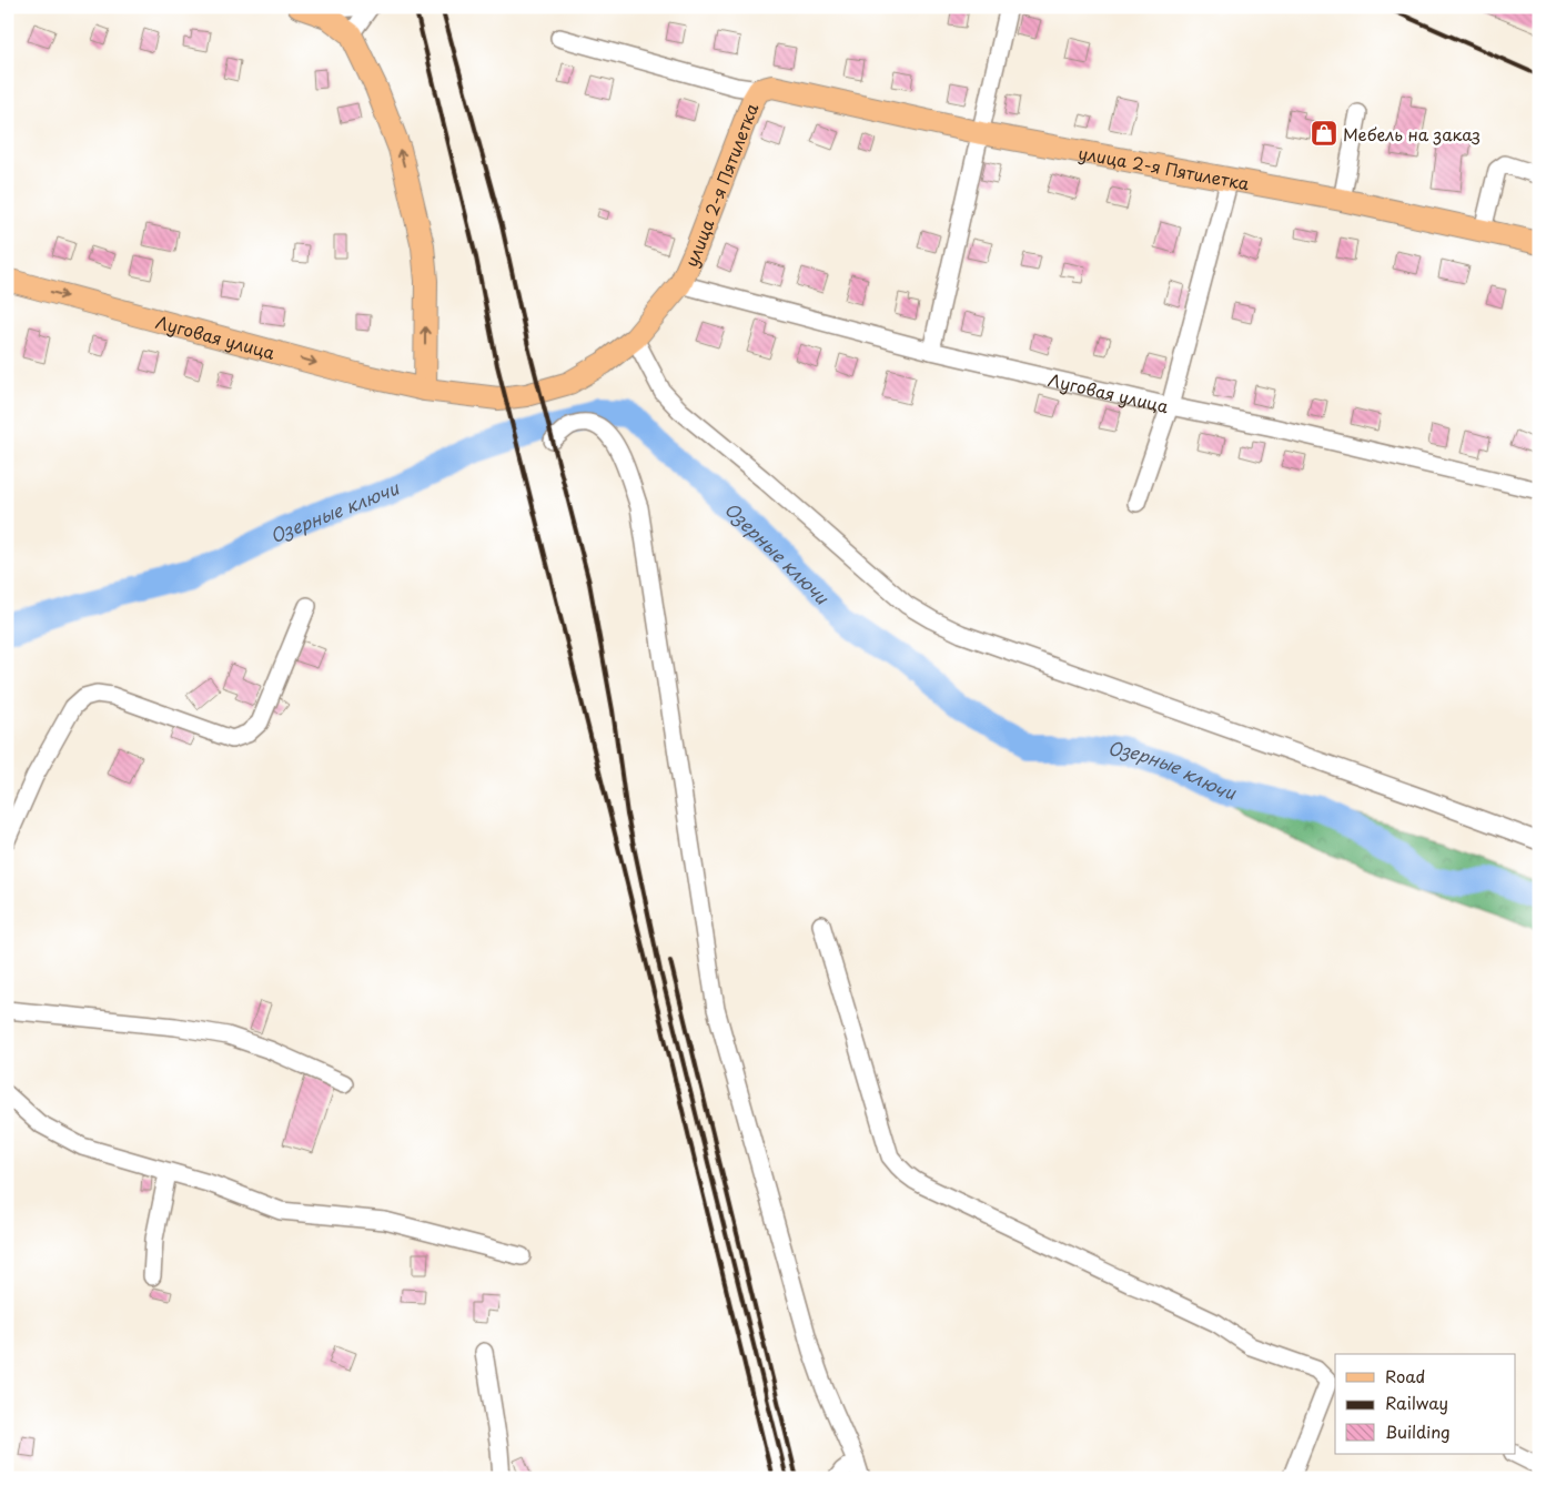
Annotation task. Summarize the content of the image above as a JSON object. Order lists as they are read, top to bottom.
{
  "streets": {
    "main road": ["улица 2-я Пятилетка", "Луговая улица"]
  },
  "crossings": [
    ["улица 2-я Пятилетка", "Луговая улица"]
  ],
  "water": ["Озерные ключи"],
  "places": {
    "shop": ["Мебель на заказ"]
  },
  "legend": ["Road", "Railway", "Building"]
}
